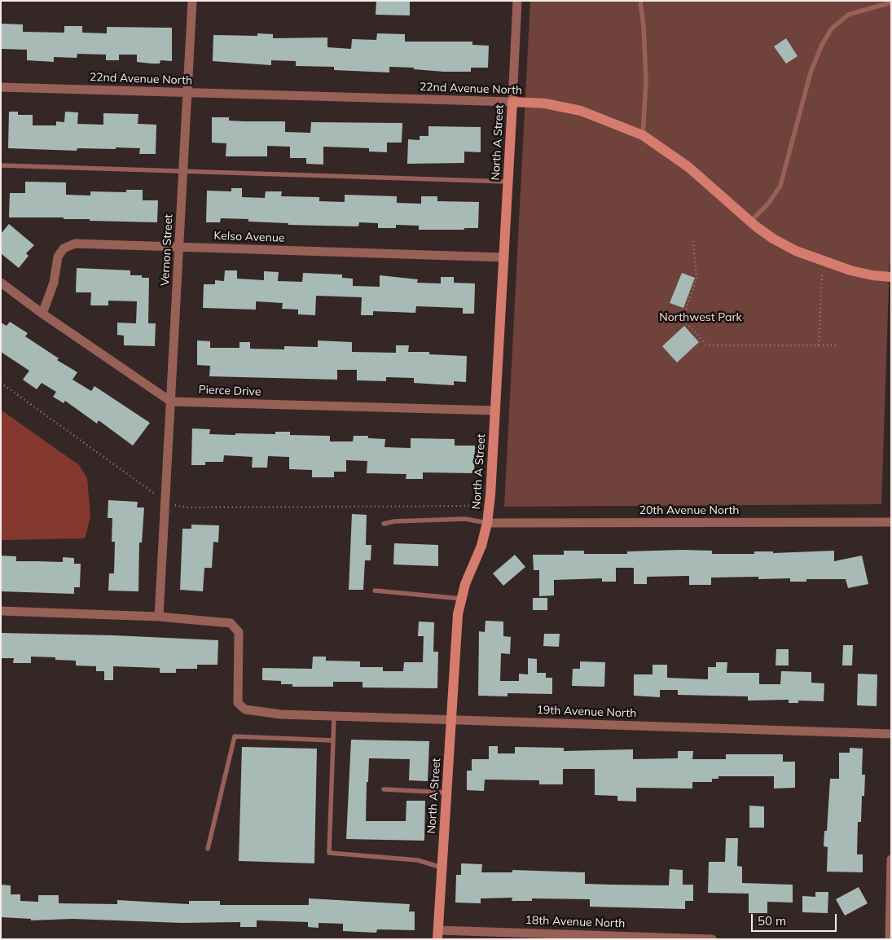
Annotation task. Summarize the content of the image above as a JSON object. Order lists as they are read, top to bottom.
{
  "streets": {
    "street": [
      "22nd Avenue North",
      "North A Street",
      "Kelso Avenue",
      "Vernon Street",
      "Pierce Drive",
      "20th Avenue North",
      "19th Avenue North",
      "18th Avenue North"
    ]
  },
  "crossings": [
    ["22nd Avenue North", "North A Street"],
    ["22nd Avenue North", "Vernon Street"],
    ["North A Street", "Kelso Avenue"],
    ["North A Street", "Pierce Drive"],
    ["North A Street", "20th Avenue North"],
    ["North A Street", "19th Avenue North"],
    ["North A Street", "18th Avenue North"],
    ["Kelso Avenue", "Vernon Street"],
    ["Vernon Street", "Pierce Drive"],
    ["Vernon Street", "19th Avenue North"]
  ],
  "parks": ["Northwest Park"],
  "scale_bar": "50 m"
}
